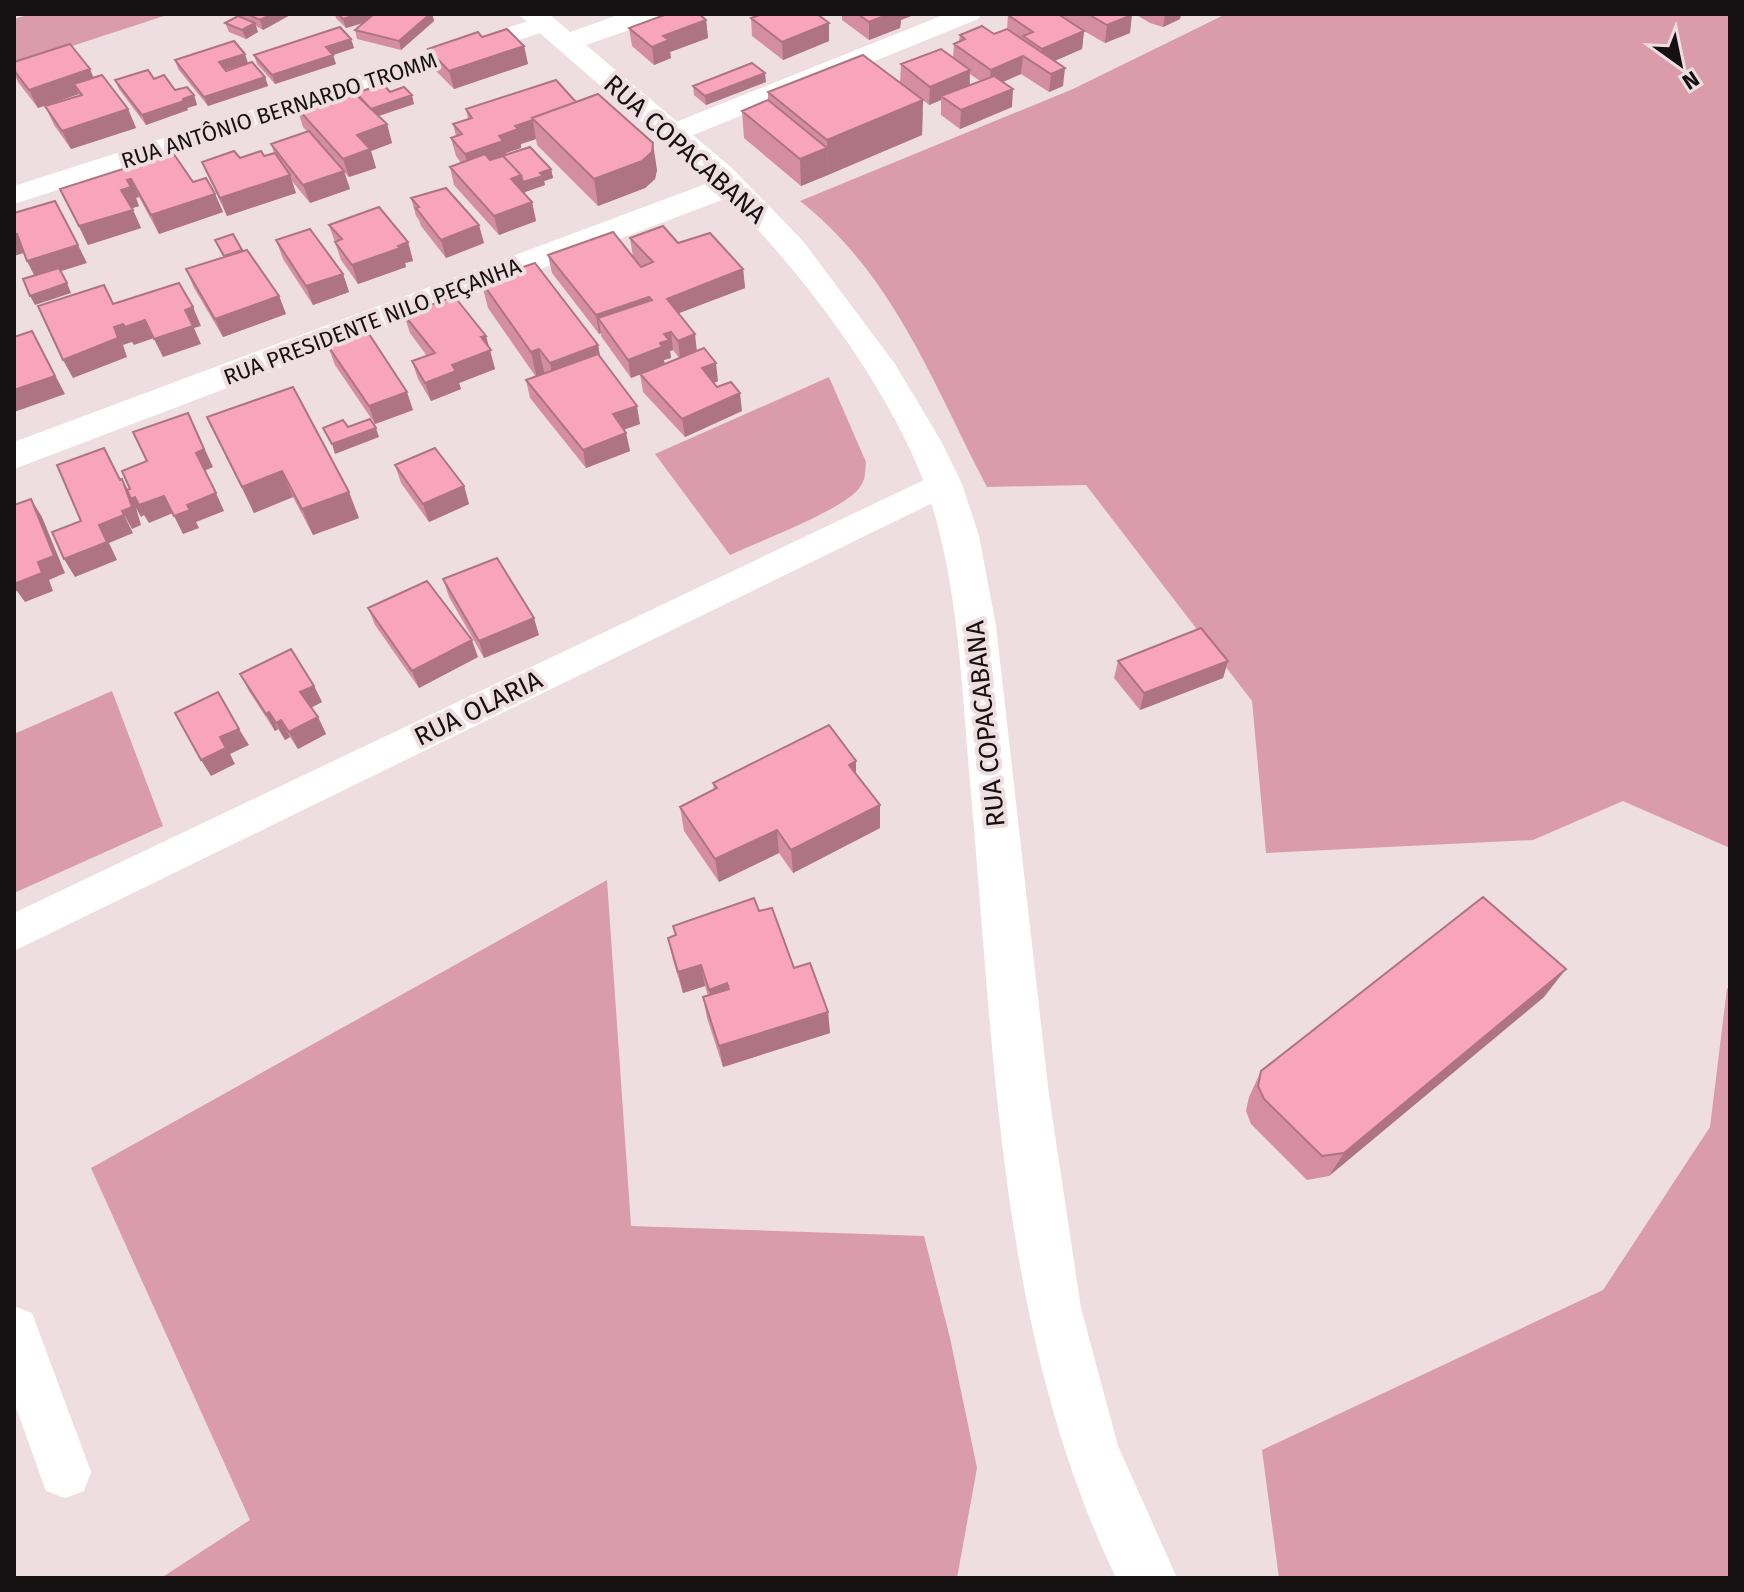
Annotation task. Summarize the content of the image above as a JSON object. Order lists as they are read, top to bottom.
{
  "streets": {
    "main road": ["RUA COPACABANA", "RUA PRESIDENTE NILO PEÇANHA"],
    "street": ["RUA ANTÔNIO BERNARDO TROMM", "RUA OLARIA"]
  },
  "crossings": [
    ["RUA ANTÔNIO BERNARDO TROMM", "RUA COPACABANA"],
    ["RUA COPACABANA", "RUA PRESIDENTE NILO PEÇANHA"],
    ["RUA COPACABANA", "RUA OLARIA"]
  ],
  "north": "bottom right"
}
